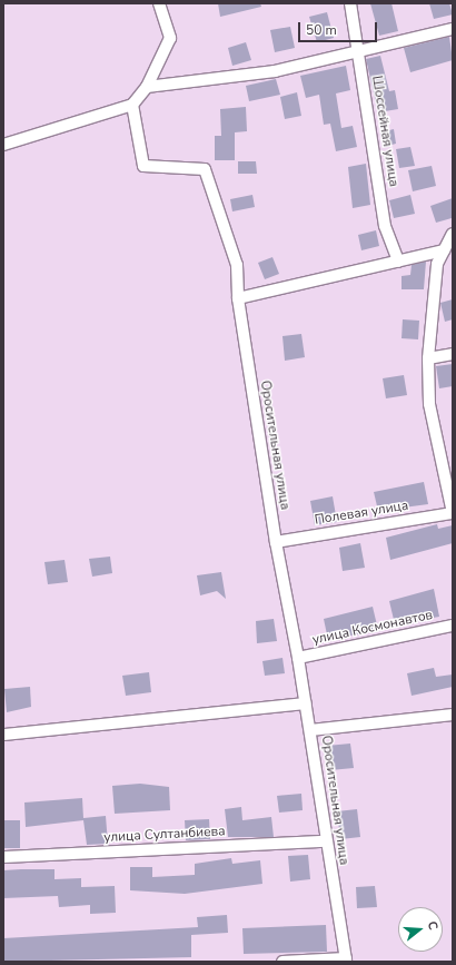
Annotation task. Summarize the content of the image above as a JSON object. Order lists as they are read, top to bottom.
{
  "streets": {
    "street": [
      "Шоссейная улица",
      "Оросительная улица",
      "Полевая улица",
      "улица Космонавтов",
      "улица Султанбиева"
    ]
  },
  "crossings": [
    ["Оросительная улица", "Полевая улица"],
    ["Оросительная улица", "улица Космонавтов"],
    ["Оросительная улица", "улица Султанбиева"]
  ],
  "scale_bar": "50 m",
  "north": "right"
}
